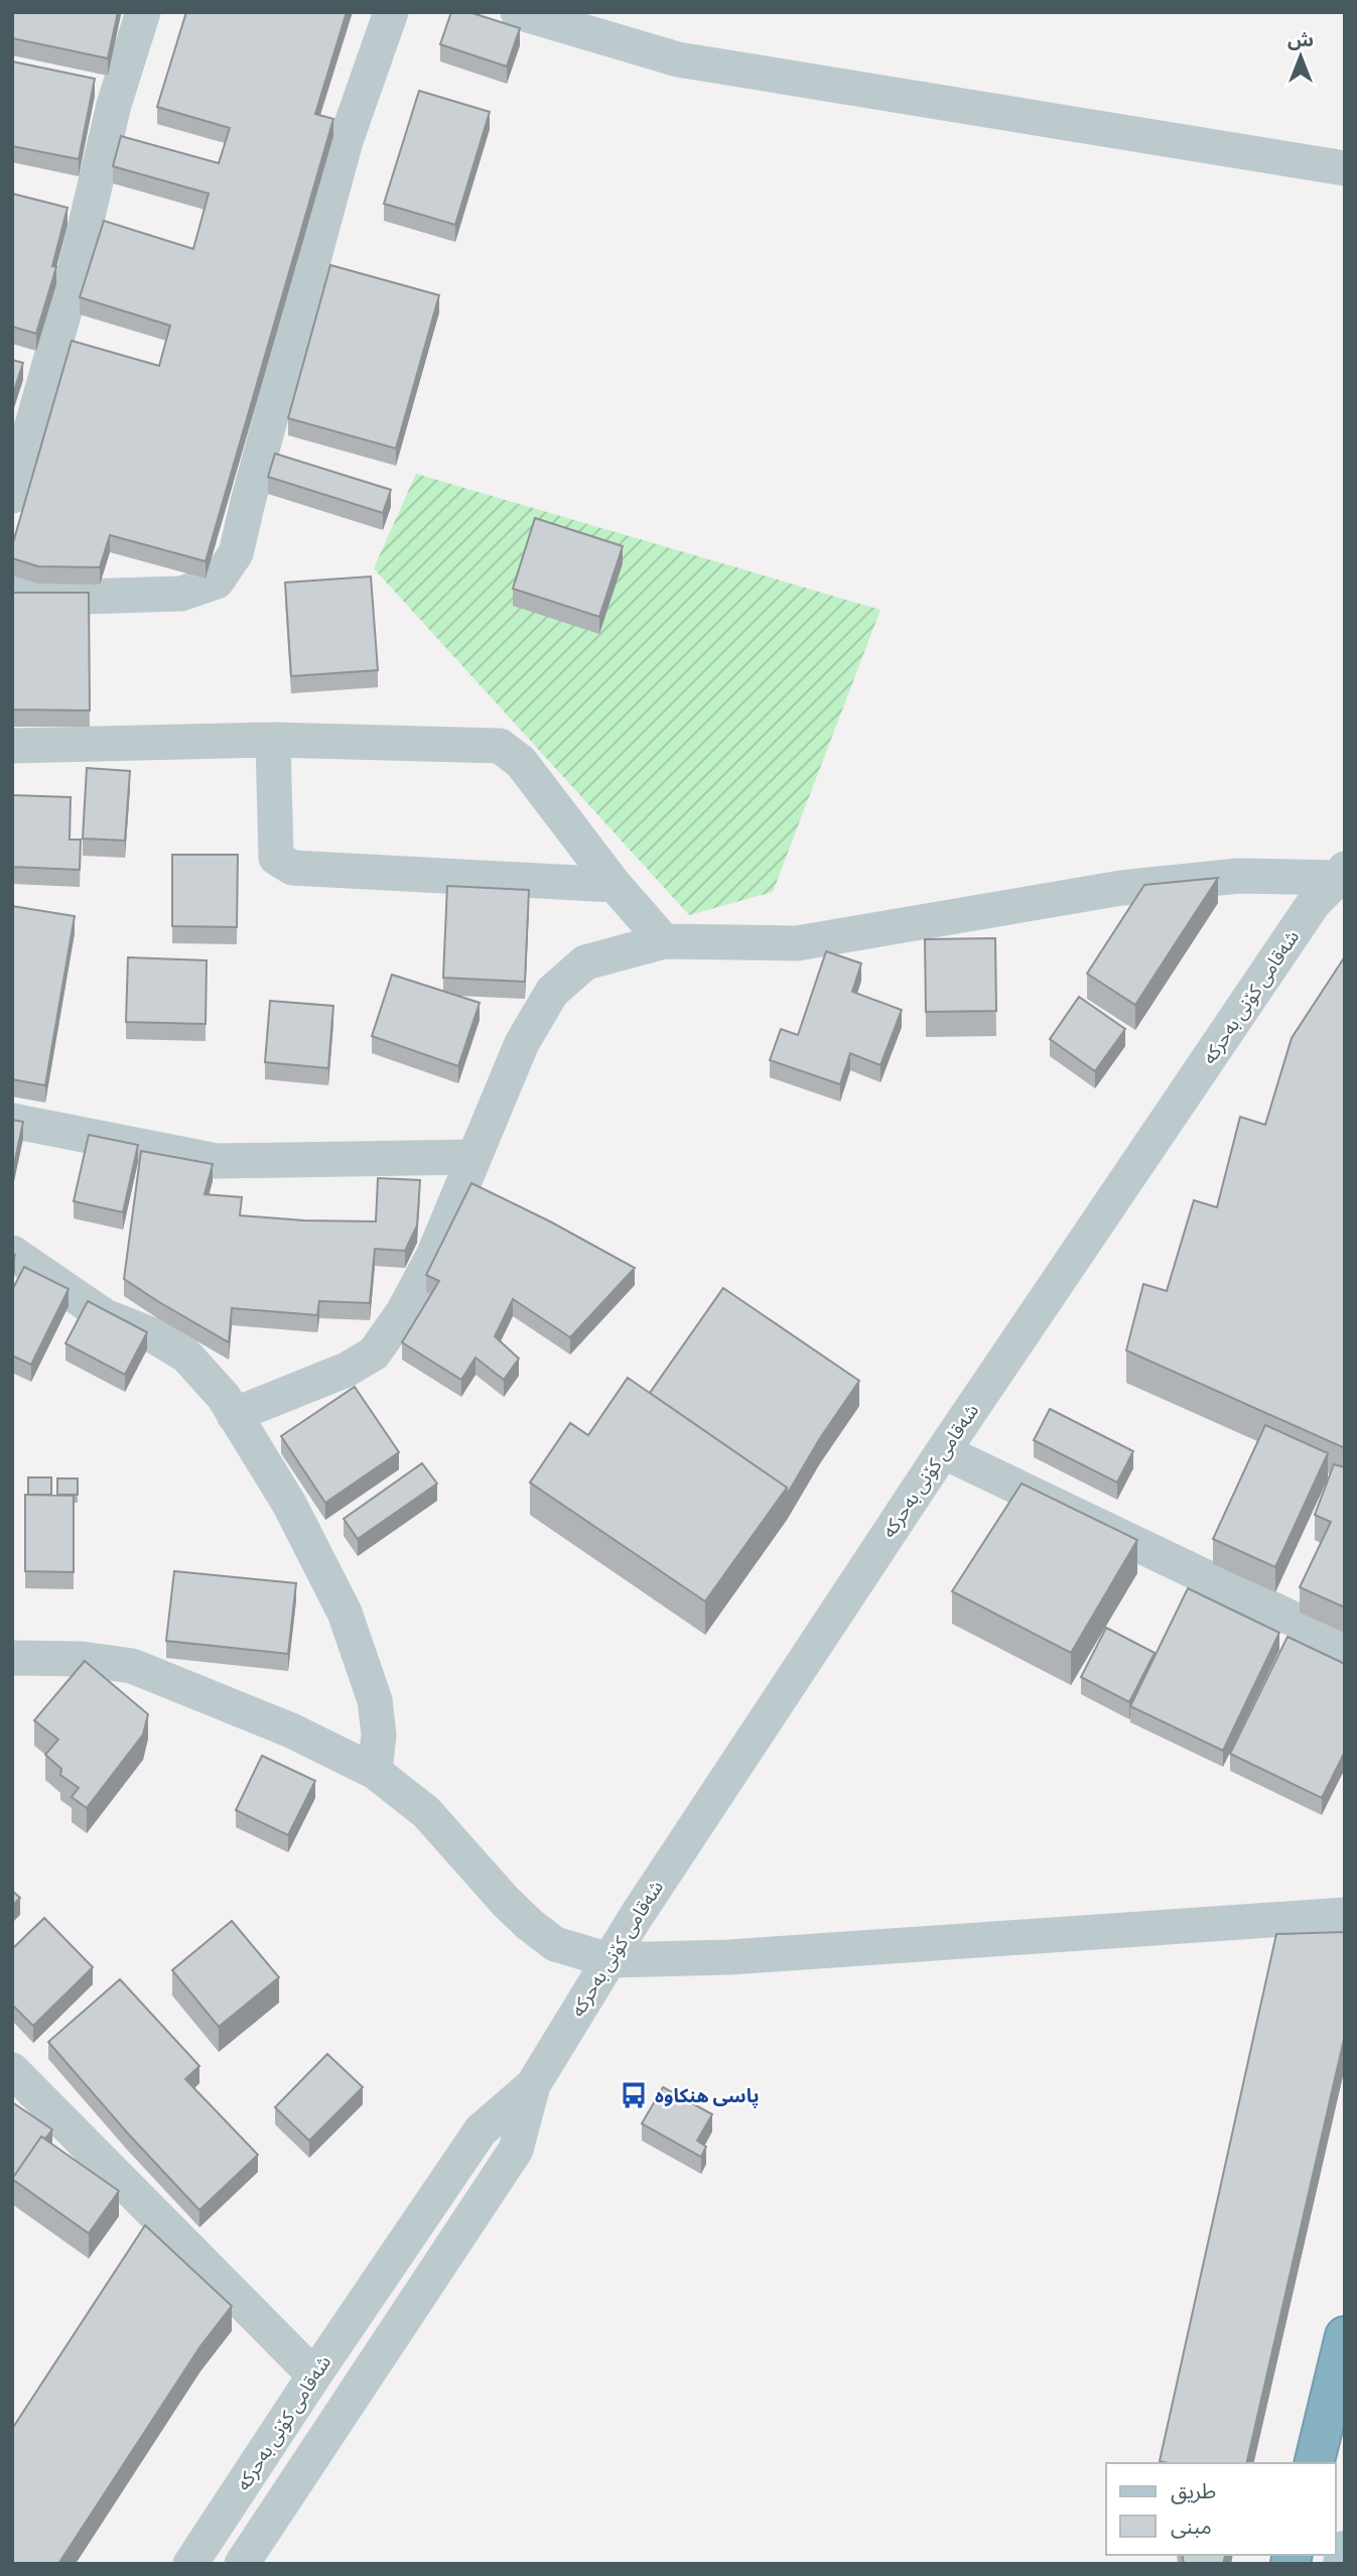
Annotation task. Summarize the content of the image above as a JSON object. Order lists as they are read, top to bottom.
{
  "streets": {
    "street": ["شەقامی کۆنی بەحرکە"]
  },
  "places": {
    "bus stop": ["پاسی هنكاوه‌"]
  },
  "legend": ["طريق", "مبنى"],
  "north": "top"
}
